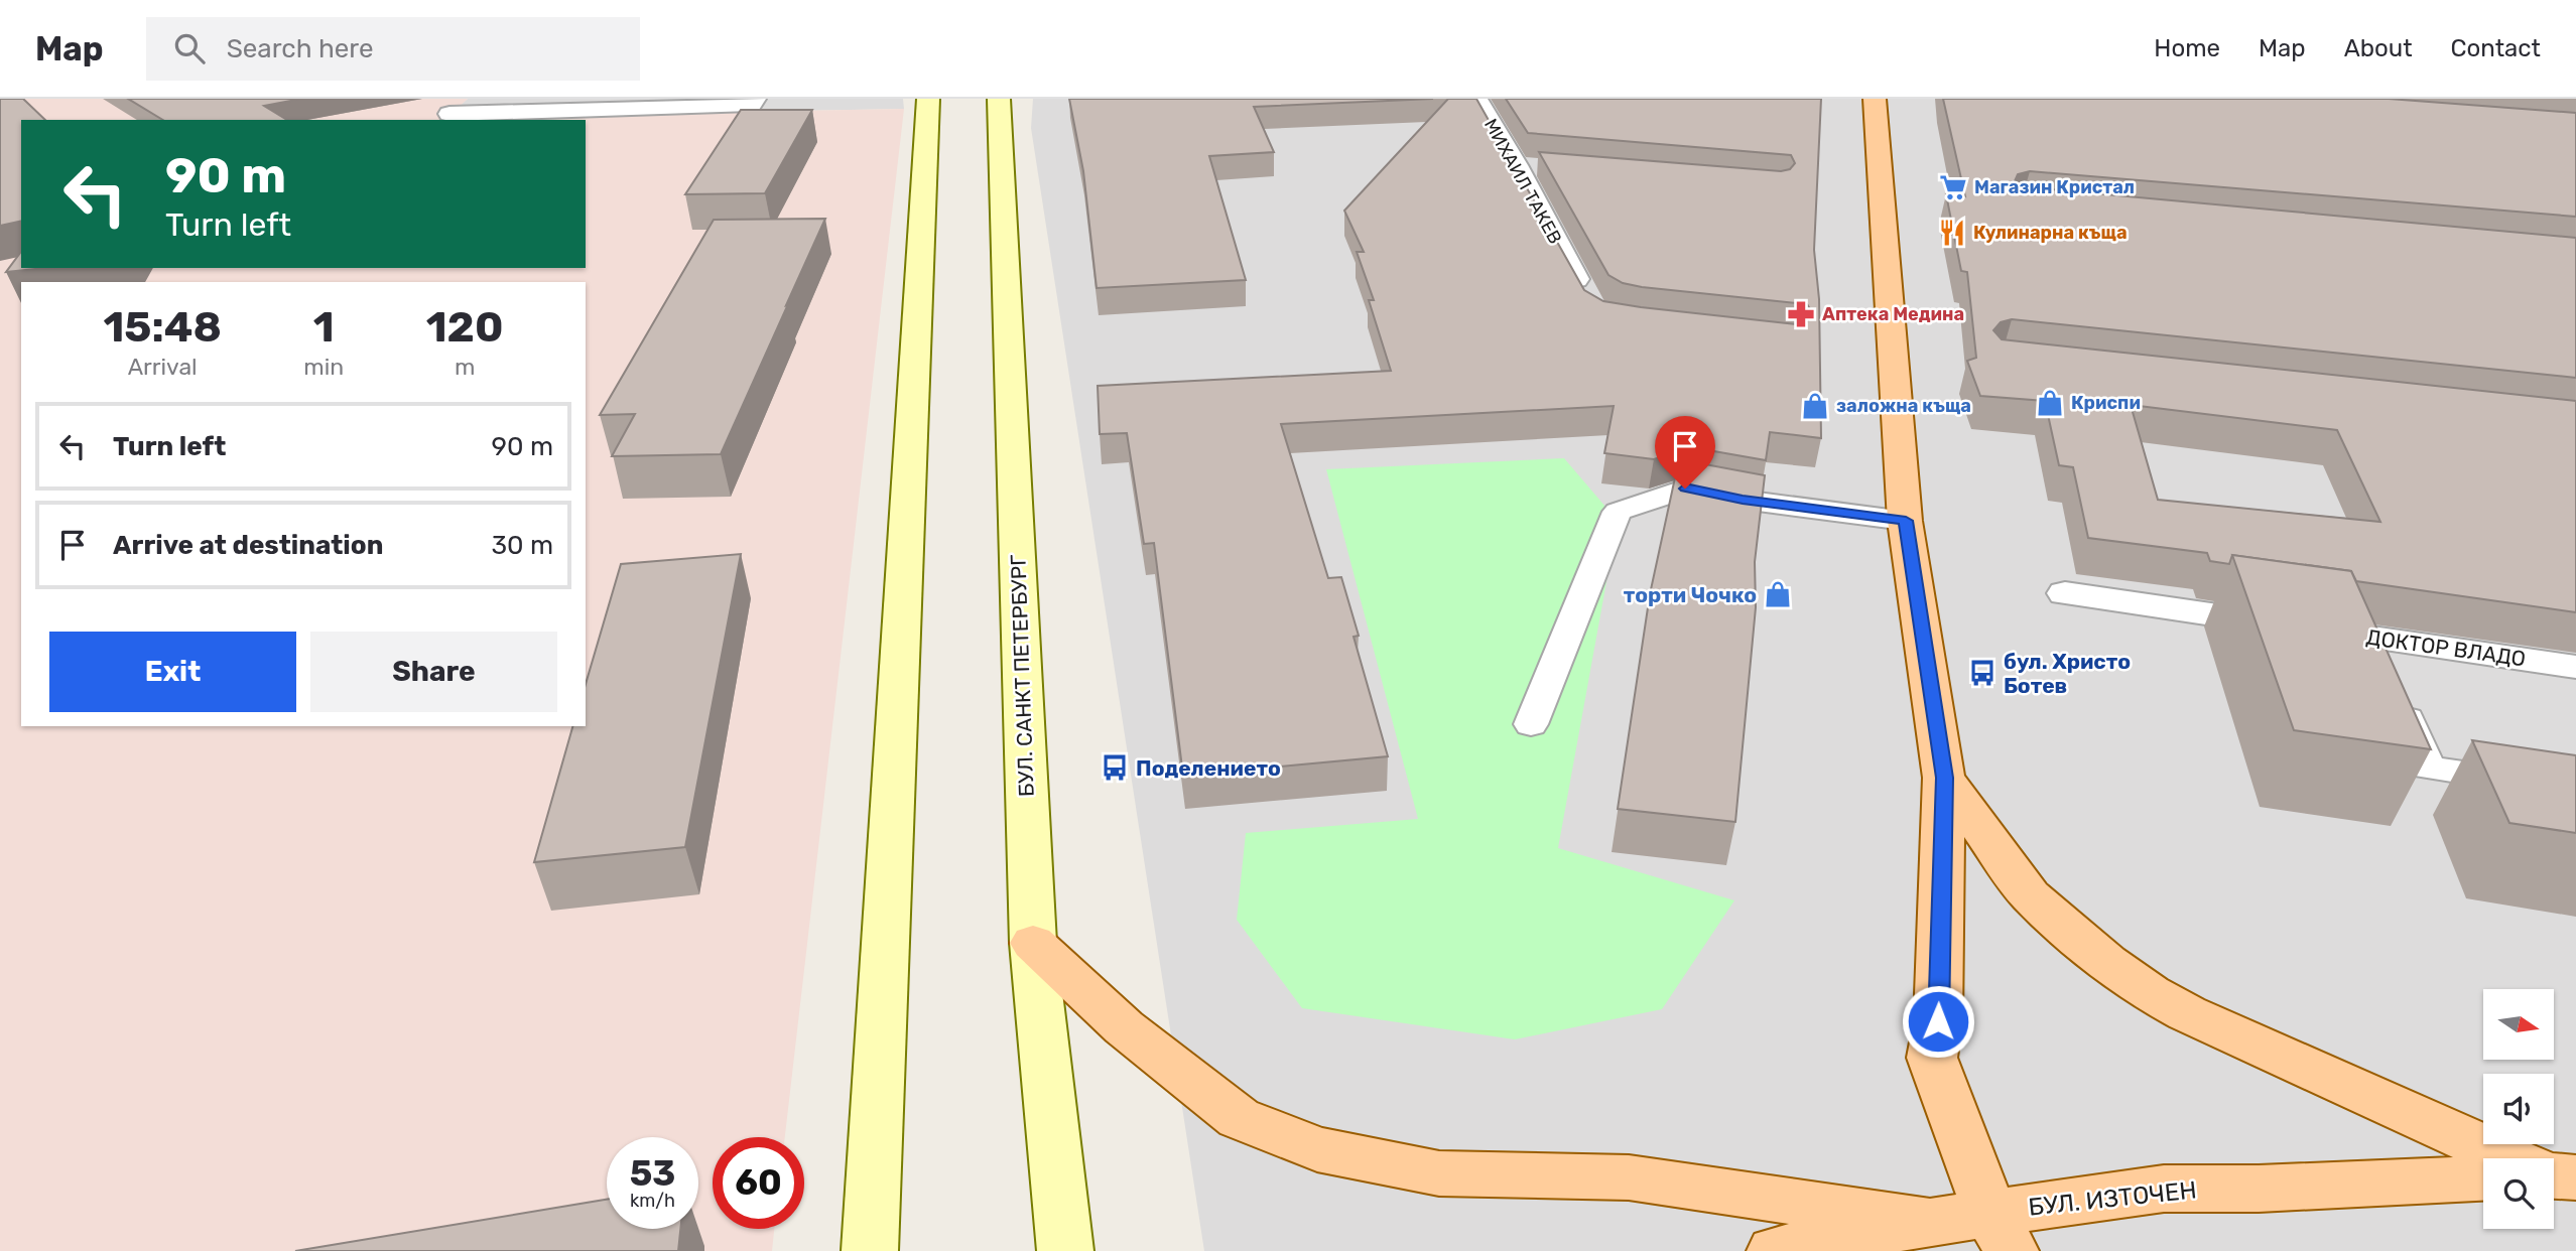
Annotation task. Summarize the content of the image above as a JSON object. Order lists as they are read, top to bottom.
{
  "streets": {
    "main road": ["БУЛ. САНКТ ПЕТЕРБУРГ", "БУЛ. ИЗТОЧЕН"],
    "street": ["МИХАИЛ ТАКЕВ", "ДОКТОР ВЛАДО"]
  },
  "places": {
    "supermarket": ["Магазин Кристал"],
    "restaurant": ["Кулинарна къща"],
    "pharmacy": ["Аптека Медина"],
    "shop": ["Криспи", "заложна къща", "торти Чочко"],
    "bus stop": ["бул. Христо Ботев", "Поделението"]
  },
  "north": "right",
  "page": {
    "header": "Map",
    "search": "Search here",
    "nav": [
      "Home",
      "Map",
      "About",
      "Contact"
    ],
    "turn": ["90 m", "Turn left"],
    "eta": [
      "15:48",
      "Arrival",
      "1",
      "min",
      "120",
      "m"
    ],
    "list": [
      {
        "name": "Turn left",
        "value": "90 m"
      },
      {
        "name": "Arrive at destination",
        "value": "30 m"
      }
    ],
    "buttons": ["Exit", "Share"],
    "speed": "53 km/h",
    "limit": "60"
  }
}
